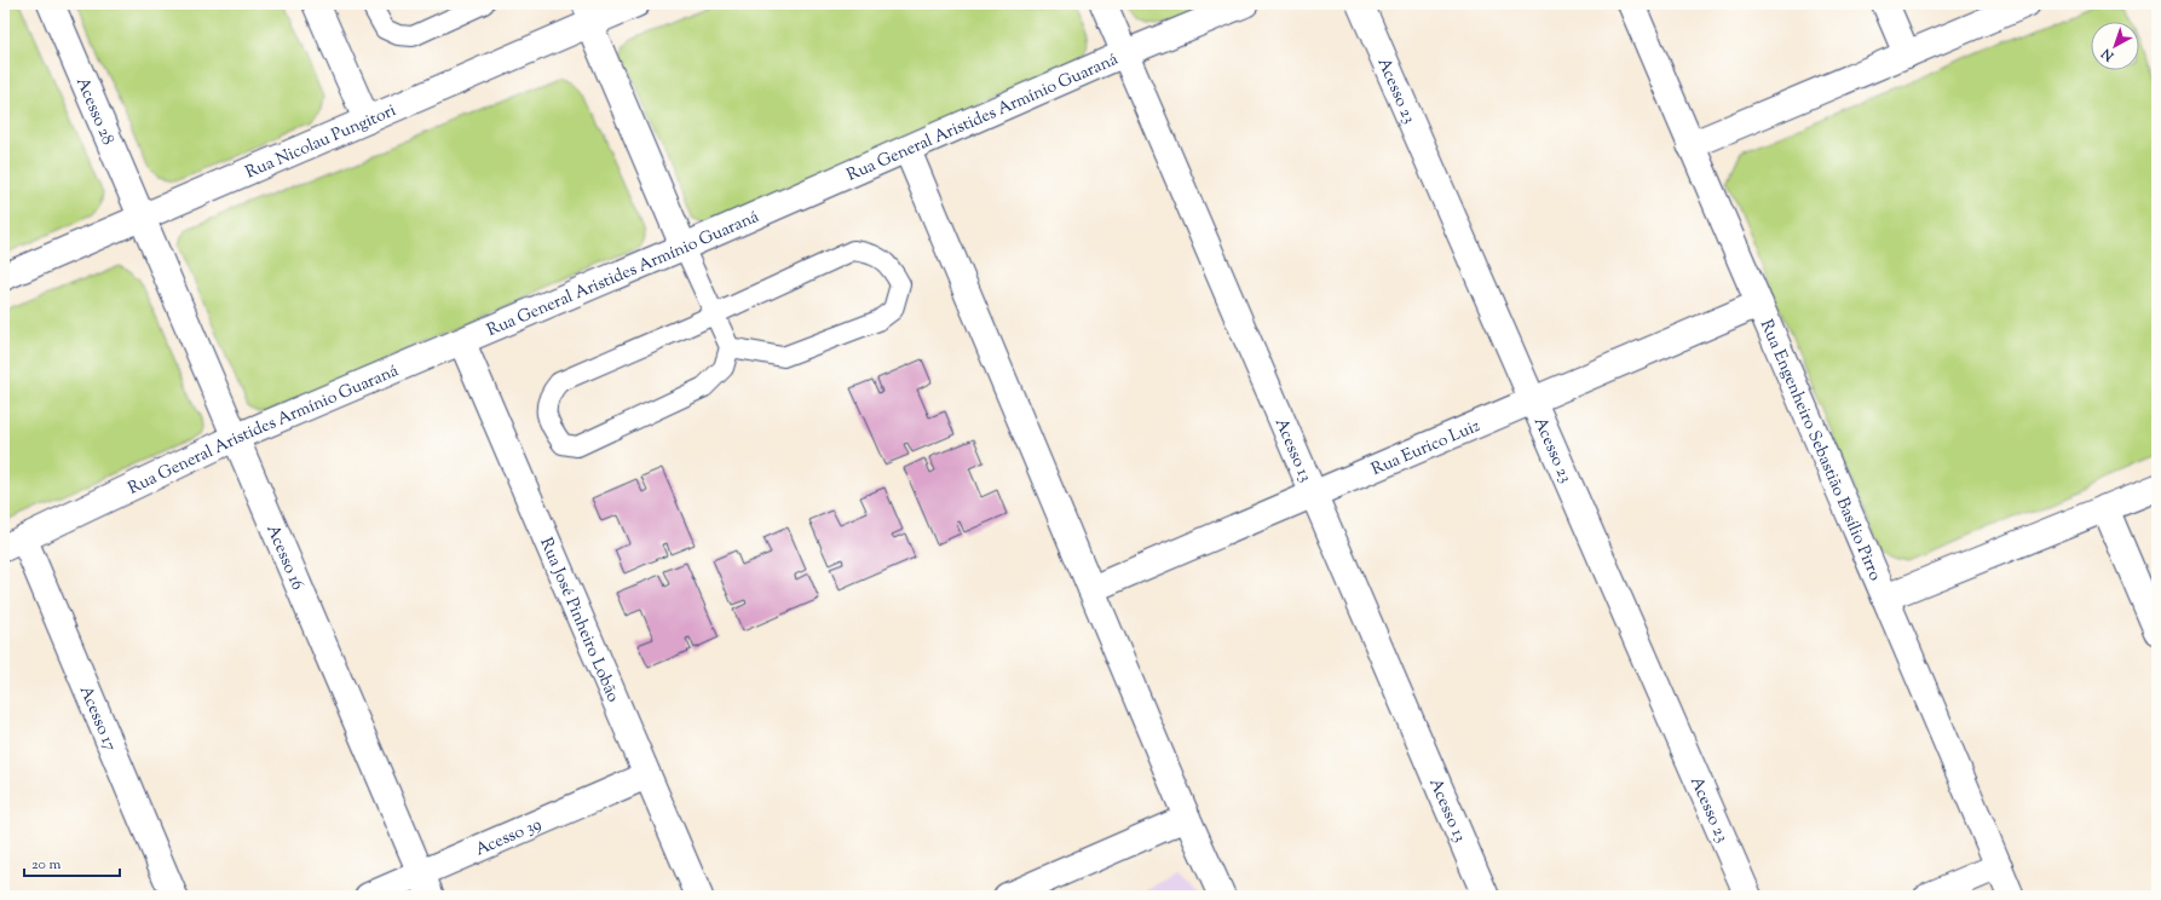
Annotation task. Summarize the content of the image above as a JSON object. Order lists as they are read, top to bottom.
{
  "streets": {
    "street": [
      "Acesso 23",
      "Acesso 28",
      "Rua General Aristides Armínio Guaraná",
      "Rua Nicolau Pungitori",
      "Rua Eurico Luiz",
      "Acesso 13",
      "Rua Engenheiro Sebastião Basílio Pirro",
      "Acesso 16",
      "Rua José Pinheiro Lobão",
      "Acesso 17",
      "Acesso 39"
    ]
  },
  "crossings": [
    ["Acesso 23", "Rua Eurico Luiz"],
    ["Acesso 28", "Rua Nicolau Pungitori"],
    ["Acesso 28", "Acesso 16"],
    ["Rua General Aristides Armínio Guaraná", "Acesso 13"],
    ["Rua General Aristides Armínio Guaraná", "Acesso 16"],
    ["Rua General Aristides Armínio Guaraná", "Rua José Pinheiro Lobão"],
    ["Rua General Aristides Armínio Guaraná", "Acesso 17"],
    ["Rua Nicolau Pungitori", "Acesso 16"],
    ["Rua Eurico Luiz", "Acesso 13"],
    ["Rua Eurico Luiz", "Rua Engenheiro Sebastião Basílio Pirro"],
    ["Acesso 16", "Acesso 39"],
    ["Rua José Pinheiro Lobão", "Acesso 39"]
  ],
  "scale_bar": "20 m",
  "north": "bottom left"
}
